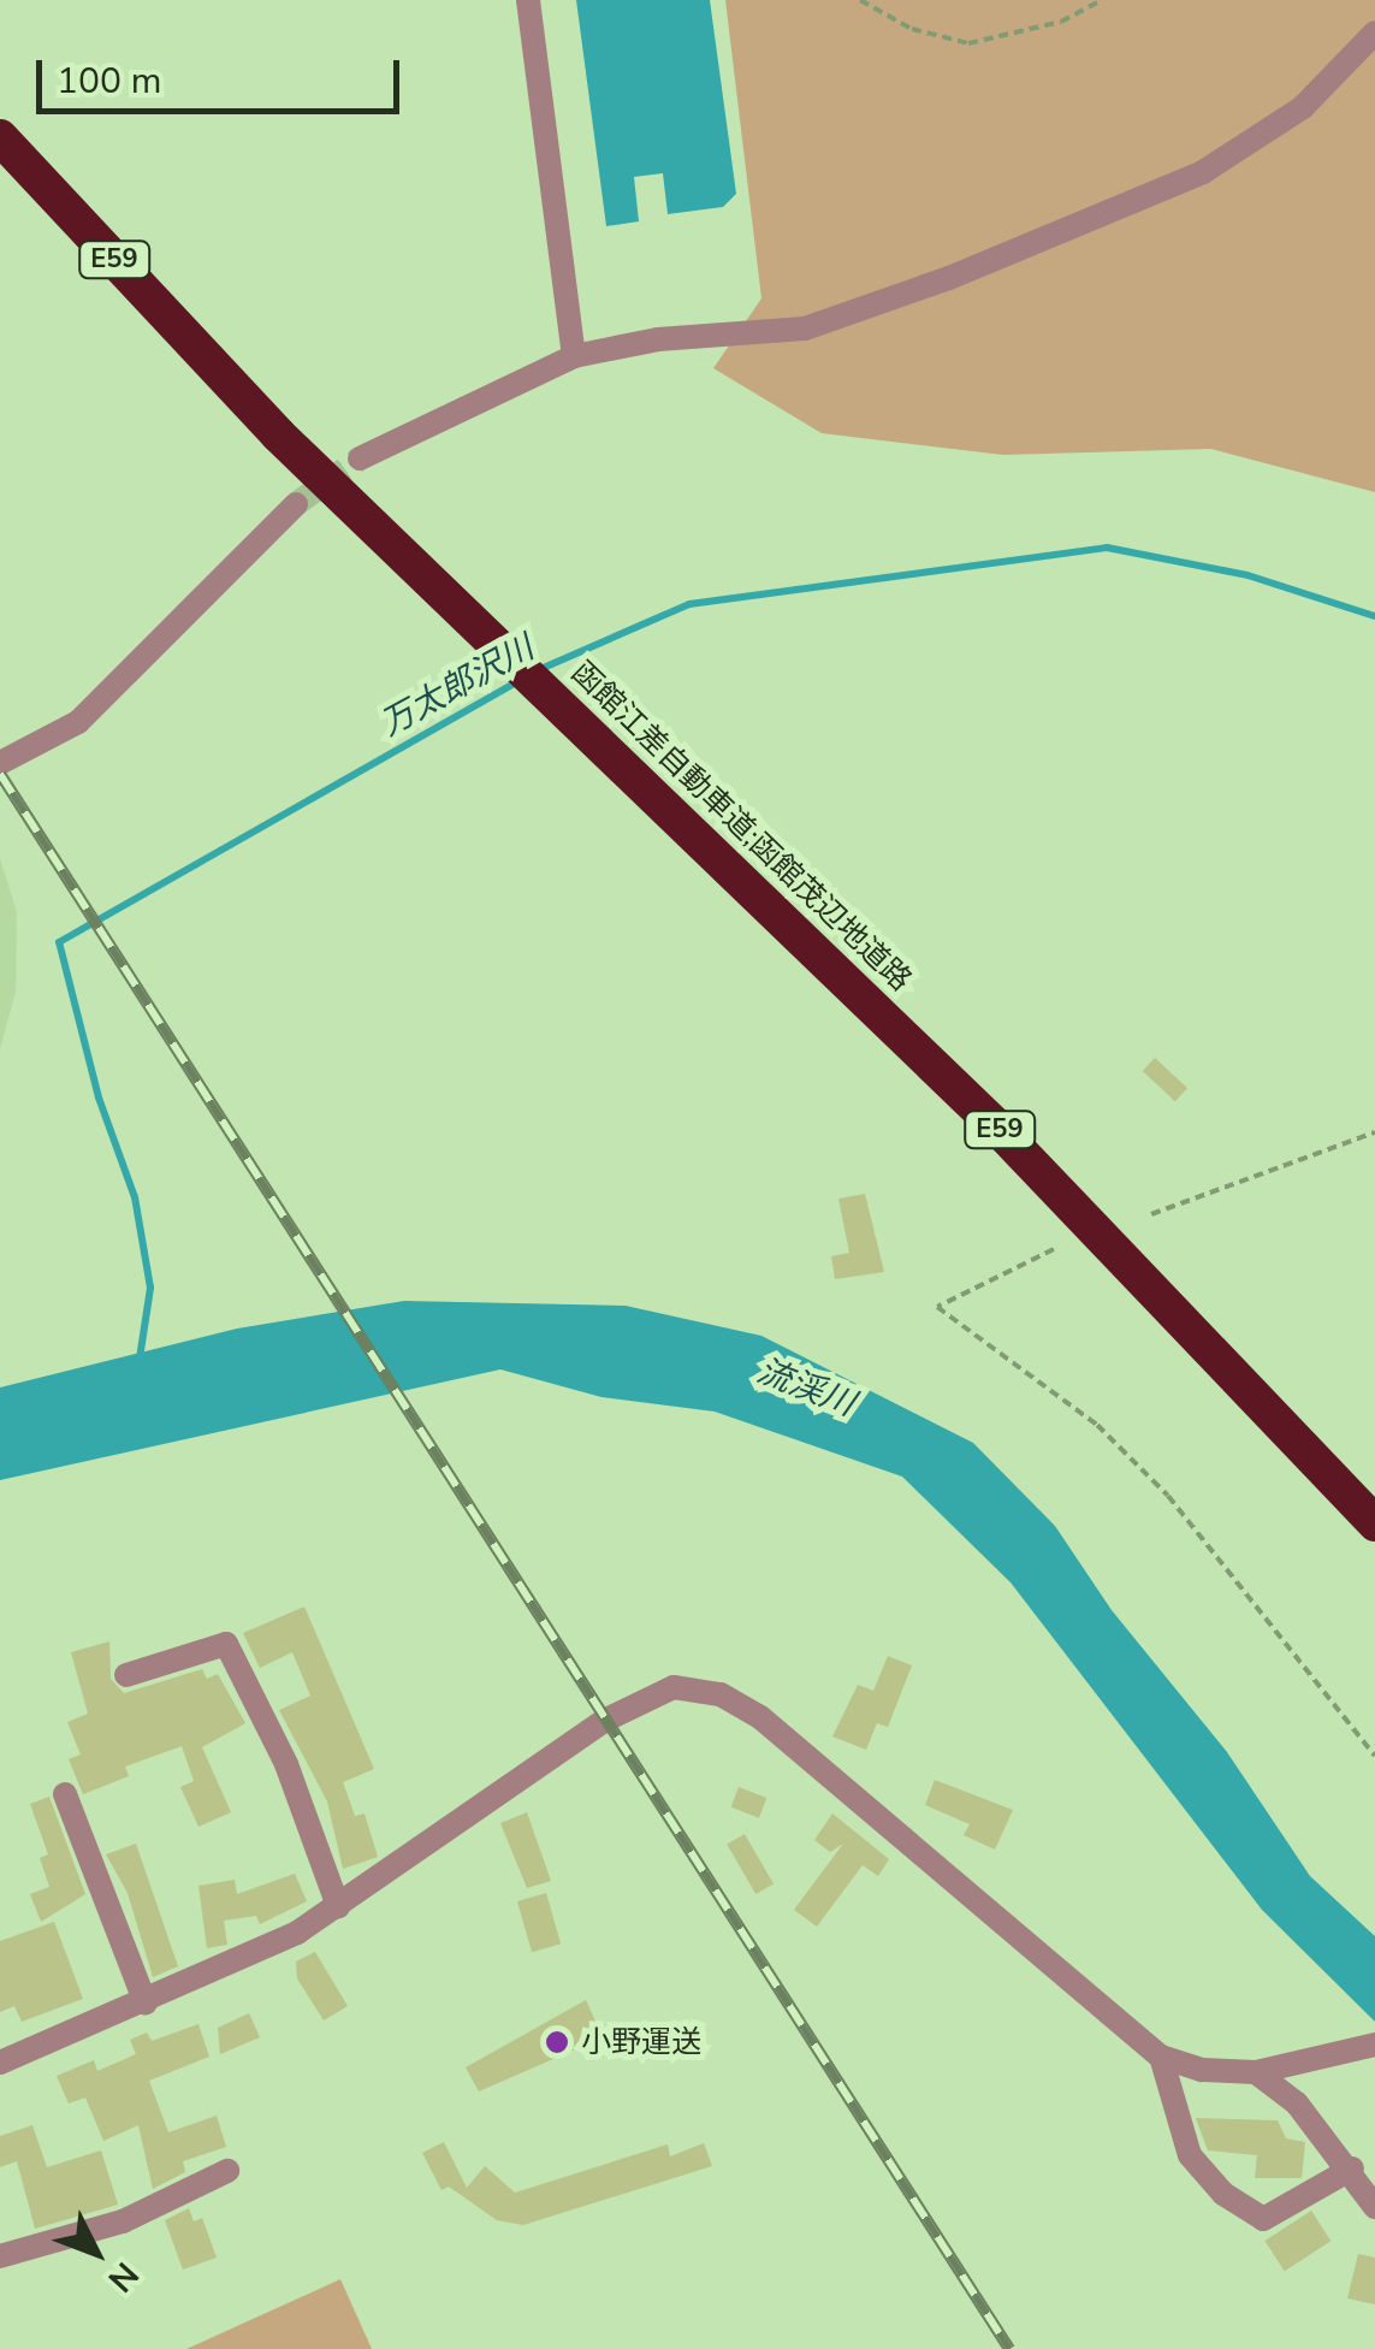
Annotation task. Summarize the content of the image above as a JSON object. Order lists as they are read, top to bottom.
{
  "streets": {
    "highway": ["E59", "函館江差自動車道;函館茂辺地道路"]
  },
  "water": ["万太郎沢川", "流渓川"],
  "places": ["小野運送"],
  "scale_bar": "100 m",
  "north": "bottom right"
}
